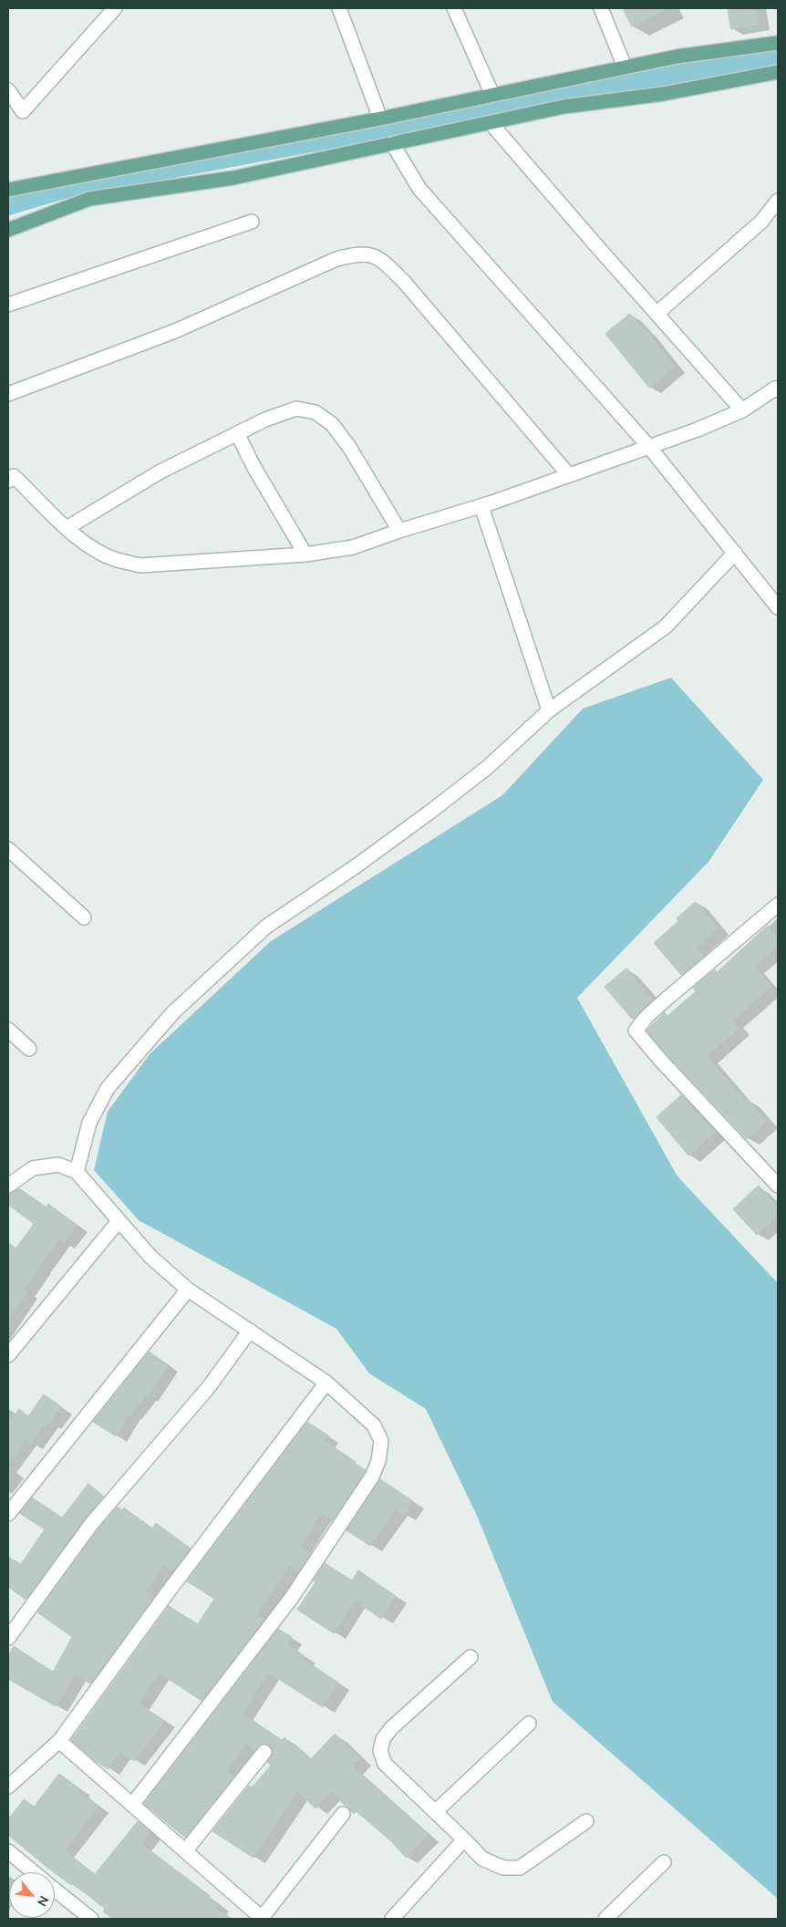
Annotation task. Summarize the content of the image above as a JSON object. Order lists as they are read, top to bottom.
{
  "north": "bottom right"
}
